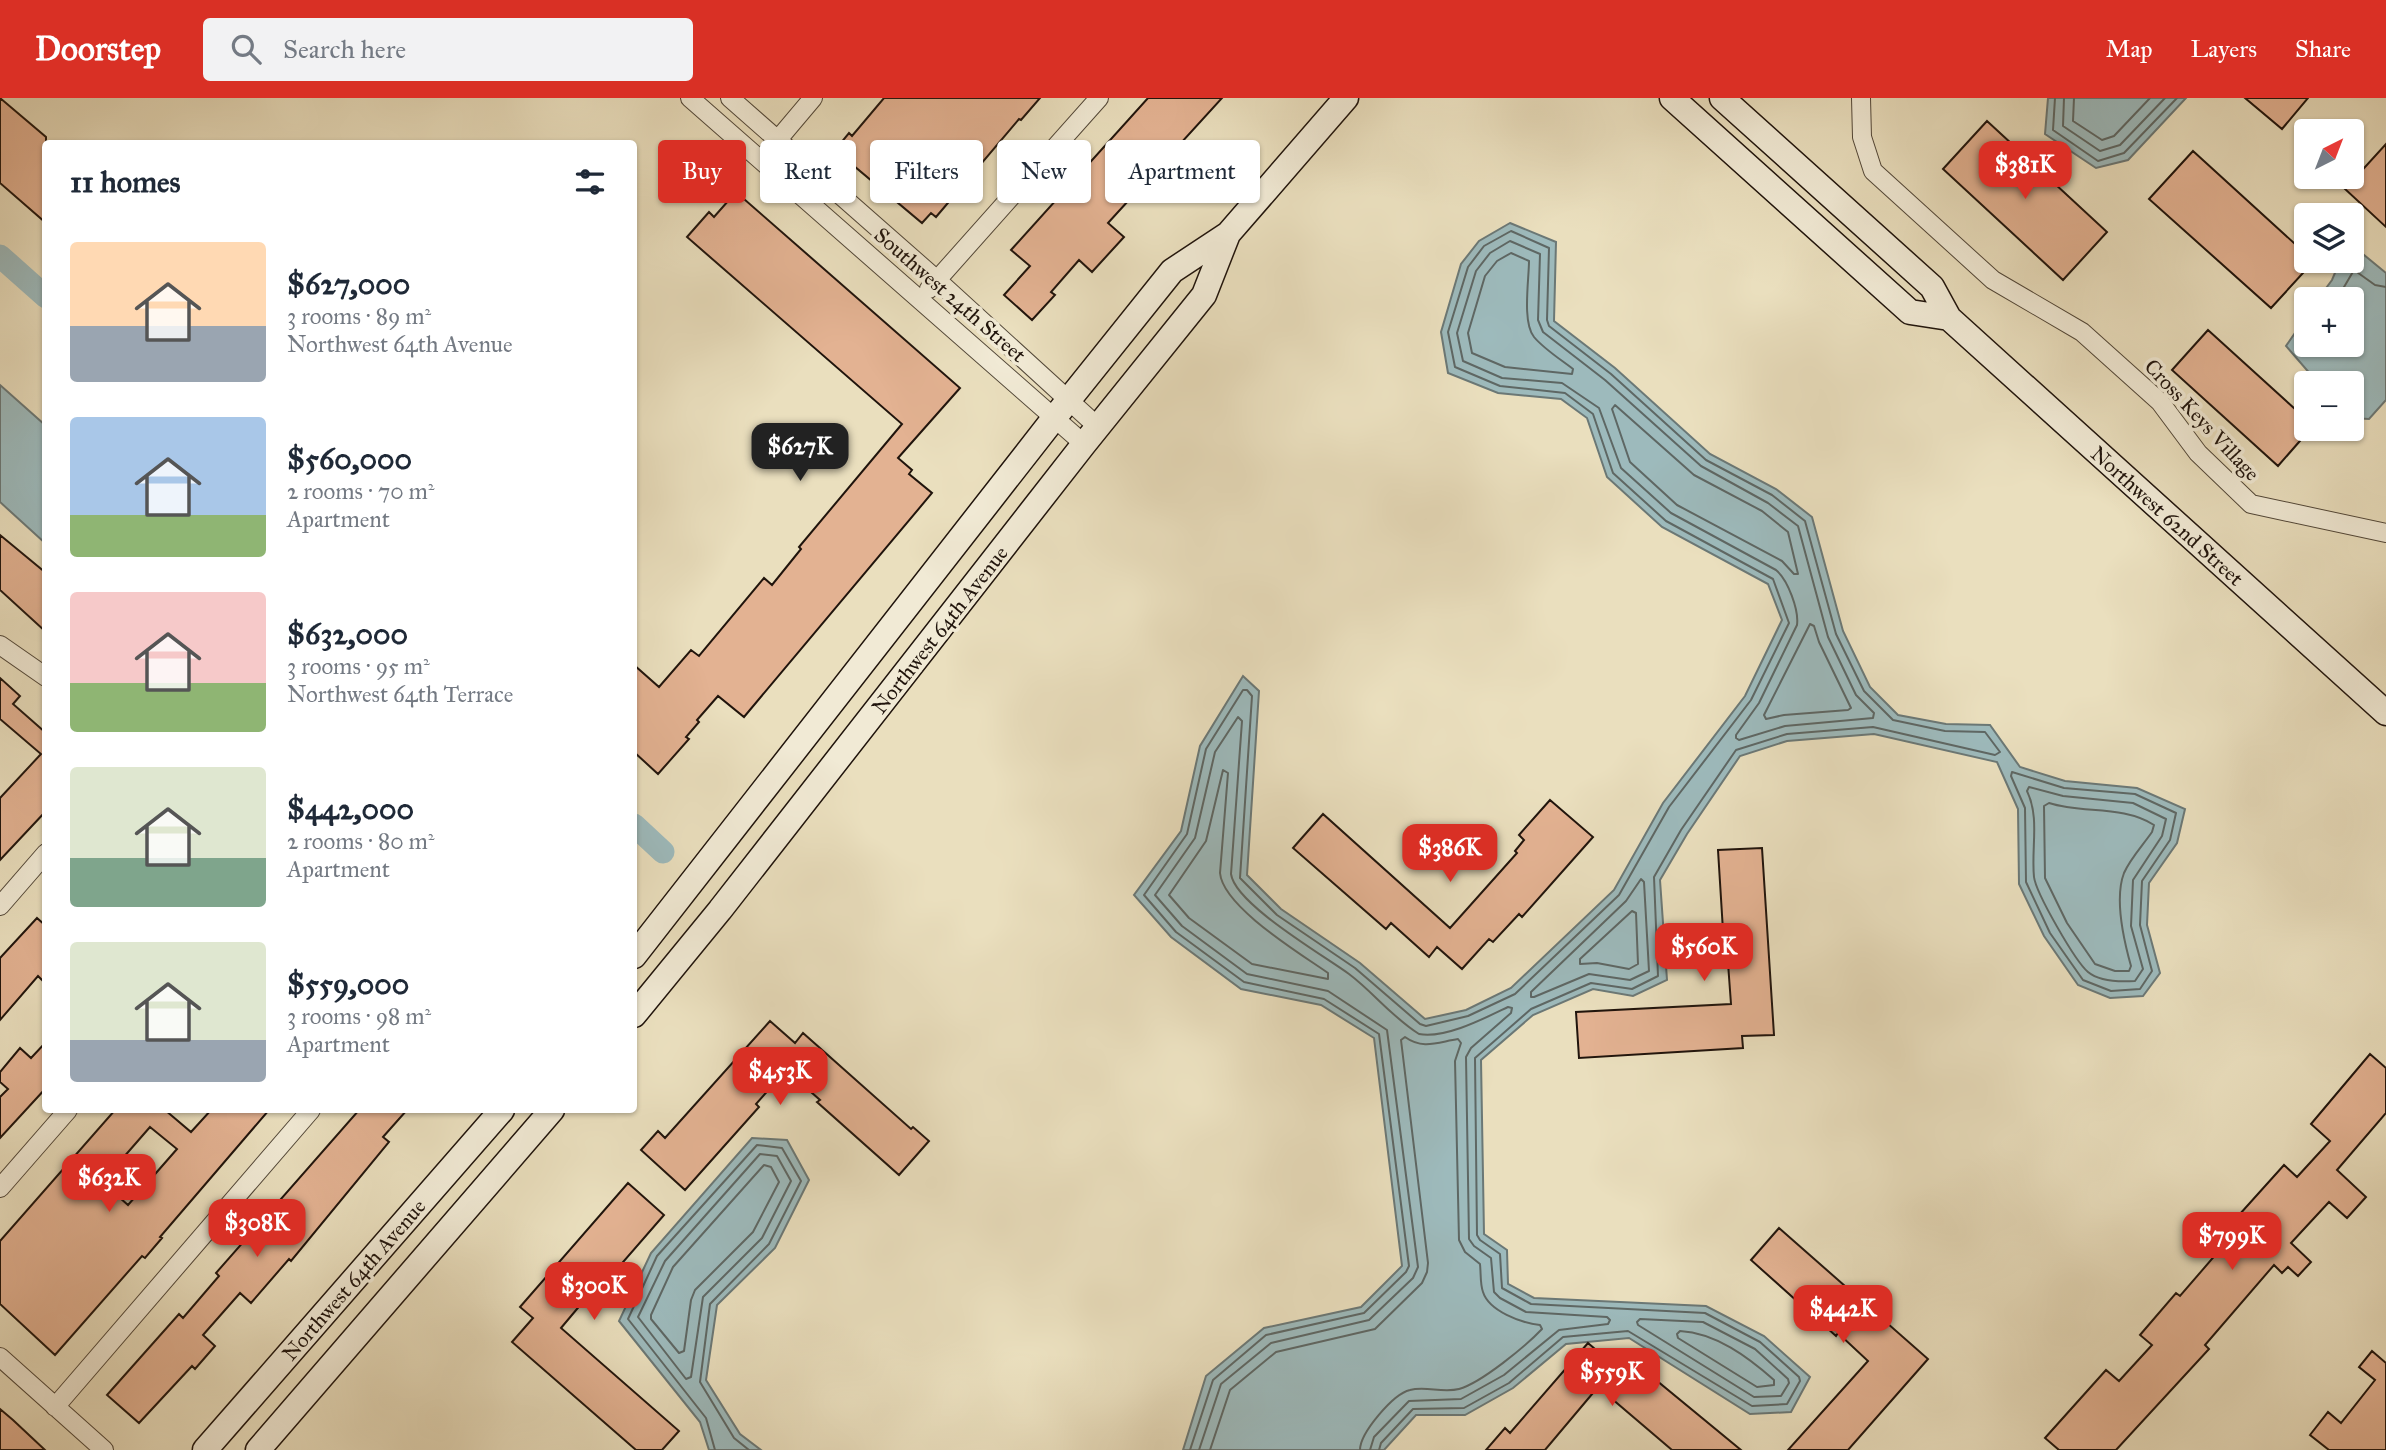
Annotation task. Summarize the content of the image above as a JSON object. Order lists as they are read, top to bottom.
{
  "streets": {
    "street": [
      "Southwest 24th Street",
      "Cross Keys Village",
      "Northwest 62nd Street",
      "Northwest 64th Avenue"
    ]
  },
  "crossings": [
    ["Southwest 24th Street", "Northwest 64th Avenue"]
  ],
  "north": "top right",
  "page": {
    "header": "Doorstep",
    "search": "Search here",
    "nav": ["Map", "Layers", "Share"],
    "map_buttons": ["+", "−"],
    "chip": [
      "Buy",
      "Rent",
      "Filters",
      "New",
      "Apartment"
    ],
    "heading": "11 homes",
    "price": [
      "$381K",
      "$627K",
      "$386K",
      "$560K",
      "$453K",
      "$632K",
      "$308K",
      "$799K",
      "$300K",
      "$442K",
      "$559K"
    ],
    "list": [
      {
        "name": "$627,000",
        "note": "3 rooms · 89 m² · Northwest 64th Avenue"
      },
      {
        "name": "$560,000",
        "note": "2 rooms · 70 m² · Apartment"
      },
      {
        "name": "$632,000",
        "note": "3 rooms · 95 m² · Northwest 64th Terrace"
      },
      {
        "name": "$442,000",
        "note": "2 rooms · 80 m² · Apartment"
      },
      {
        "name": "$559,000",
        "note": "3 rooms · 98 m² · Apartment"
      }
    ]
  }
}
